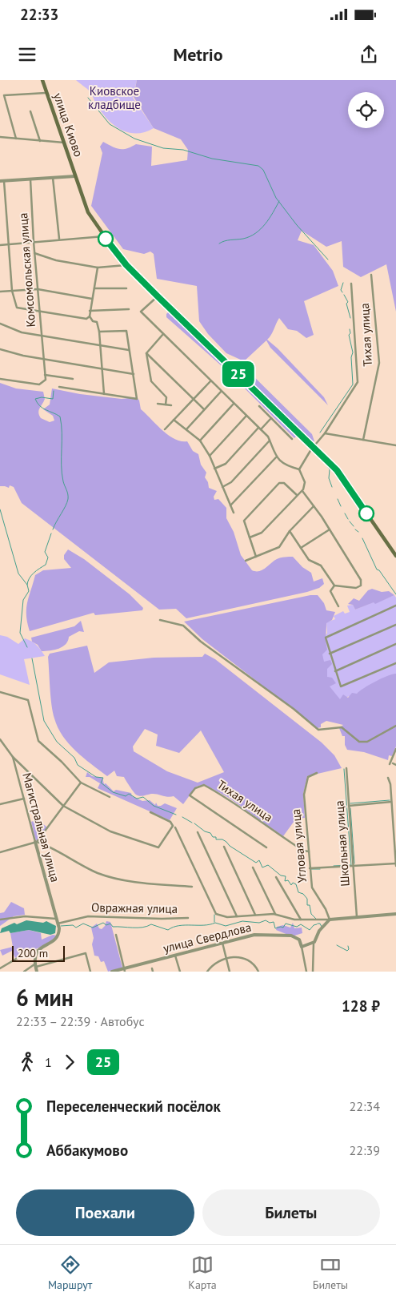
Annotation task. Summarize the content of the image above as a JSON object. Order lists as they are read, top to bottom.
{
  "streets": {
    "main road": ["улица Киово"],
    "street": [
      "Комсомольская улица",
      "Тихая улица",
      "Магистральная улица",
      "Школьная улица",
      "Угловая улица",
      "Овражная улица",
      "улица Свердлова"
    ]
  },
  "crossings": [
    ["Тихая улица", "Угловая улица"],
    ["Магистральная улица", "Овражная улица"]
  ],
  "parks": ["Киовское кладбище"],
  "lines": ["bus line 25"],
  "scale_bar": "200 m",
  "page": {
    "status": "22:33",
    "header": "Metrio",
    "on_map": "25",
    "scale": "200 m",
    "heading": ["6 мин", "22:33 – 22:39 · Автобус", "128 ₽"],
    "legs": ["1", "25"],
    "list": [
      {
        "name": "Переселенческий посёлок",
        "value": "22:34"
      },
      {
        "name": "Аббакумово",
        "value": "22:39"
      }
    ],
    "buttons": ["Поехали", "Билеты"],
    "tabs": ["Маршрут", "Карта", "Билеты"]
  }
}
